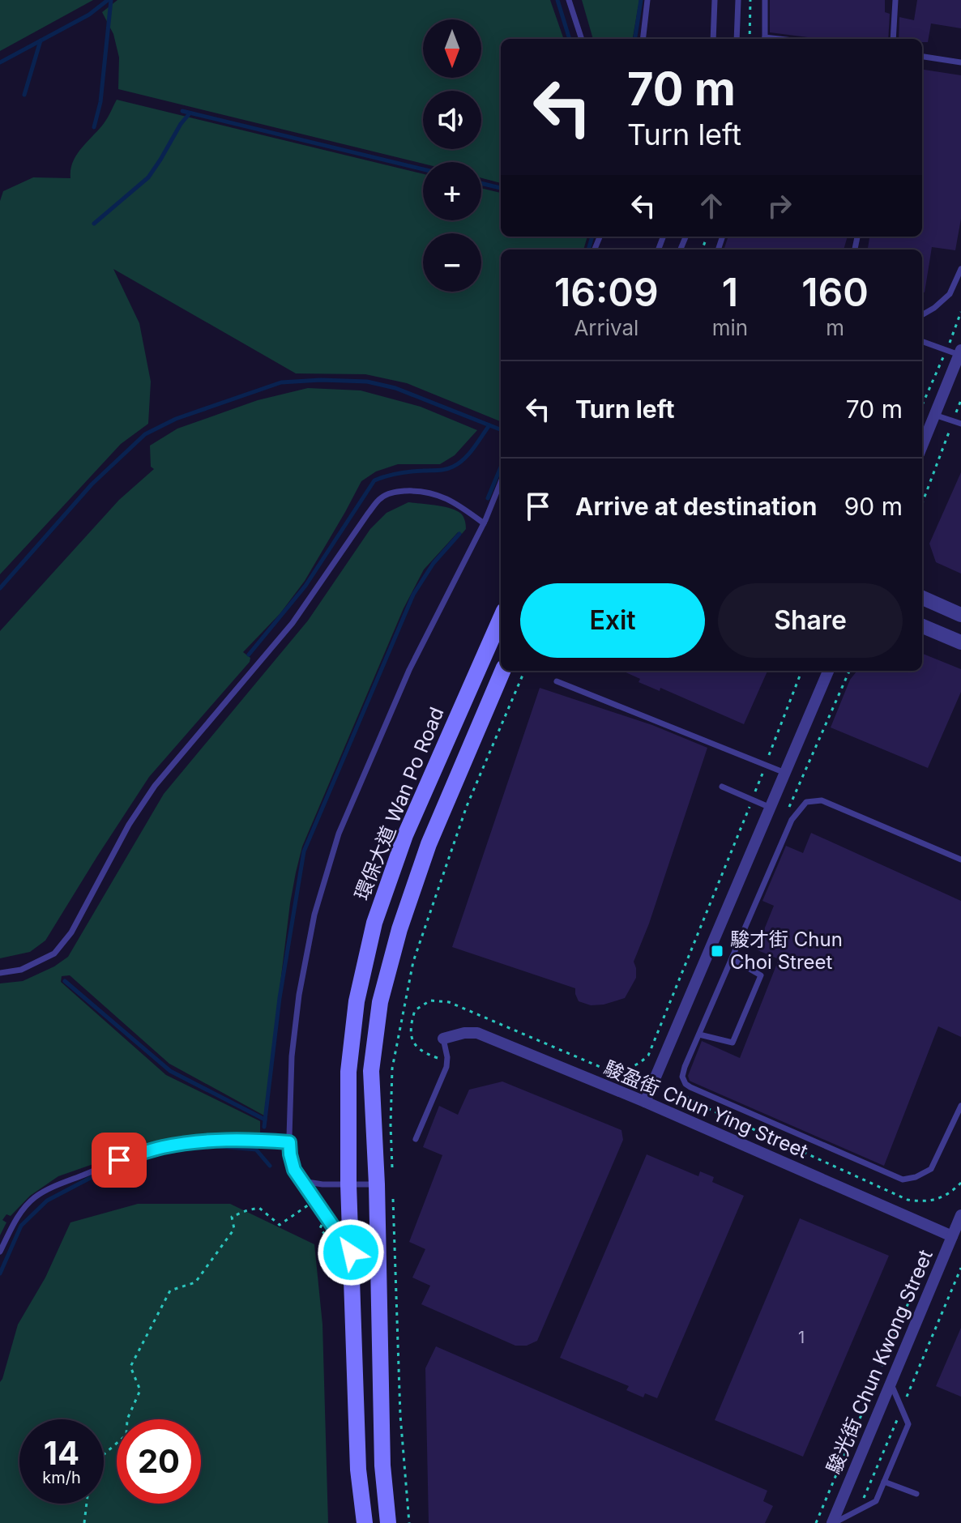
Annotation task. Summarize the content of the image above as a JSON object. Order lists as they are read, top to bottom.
{
  "streets": {
    "main road": ["環保大道 Wan Po Road"],
    "street": ["駿盈街 Chun Ying Street", "駿光街 Chun Kwong Street"]
  },
  "crossings": [
    ["駿盈街 Chun Ying Street", "駿光街 Chun Kwong Street"]
  ],
  "places": {
    "transit": ["駿才街 Chun Choi Street"]
  },
  "house_numbers": ["1"],
  "north": "bottom",
  "page": {
    "map_buttons": ["+", "−"],
    "turn": ["70 m", "Turn left"],
    "eta": [
      "16:09",
      "Arrival",
      "1",
      "min",
      "160",
      "m"
    ],
    "list": [
      {
        "name": "Turn left",
        "value": "70 m"
      },
      {
        "name": "Arrive at destination",
        "value": "90 m"
      }
    ],
    "buttons": ["Exit", "Share"],
    "speed": "14 km/h",
    "limit": "20"
  }
}
